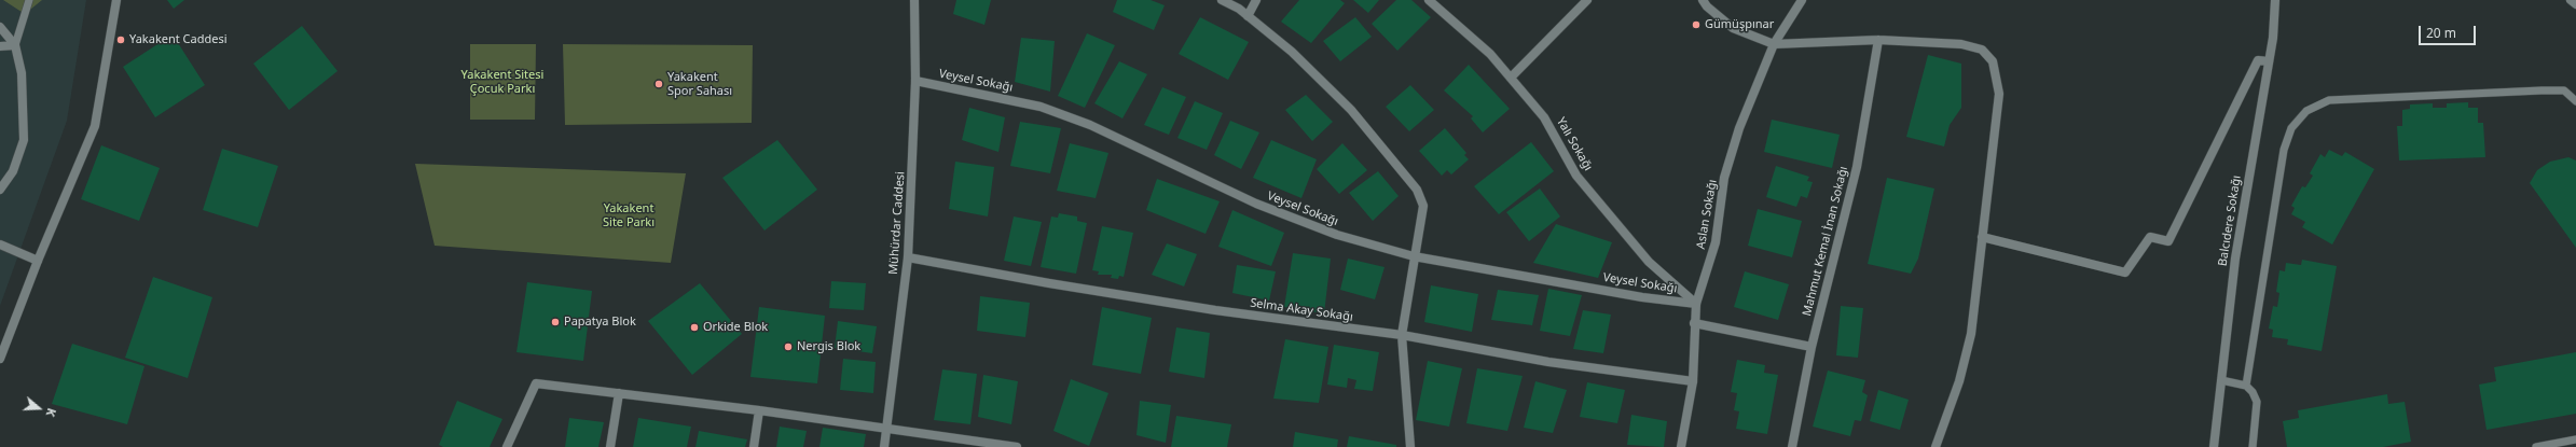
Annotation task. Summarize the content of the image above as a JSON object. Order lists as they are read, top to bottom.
{
  "streets": {
    "street": [
      "Veysel Sokağı",
      "Yalı Sokağı",
      "Aslan Sokağı",
      "Balcıdere Sokağı",
      "Mühürdar Caddesi",
      "Mahmut Kemal İnan Sokağı",
      "Selma Akay Sokağı"
    ]
  },
  "crossings": [
    ["Veysel Sokağı", "Yalı Sokağı"],
    ["Veysel Sokağı", "Aslan Sokağı"],
    ["Veysel Sokağı", "Mühürdar Caddesi"],
    ["Yalı Sokağı", "Aslan Sokağı"],
    ["Aslan Sokağı", "Selma Akay Sokağı"],
    ["Mühürdar Caddesi", "Selma Akay Sokağı"]
  ],
  "parks": ["Yakakent Sitesi Çocuk Parkı", "Yakakent Site Parkı"],
  "places": [
    "Gümüşpınar",
    "Yakakent Caddesi",
    "Yakakent Spor Sahası",
    "Papatya Blok",
    "Orkide Blok",
    "Nergis Blok"
  ],
  "scale_bar": "20 m",
  "north": "right"
}
